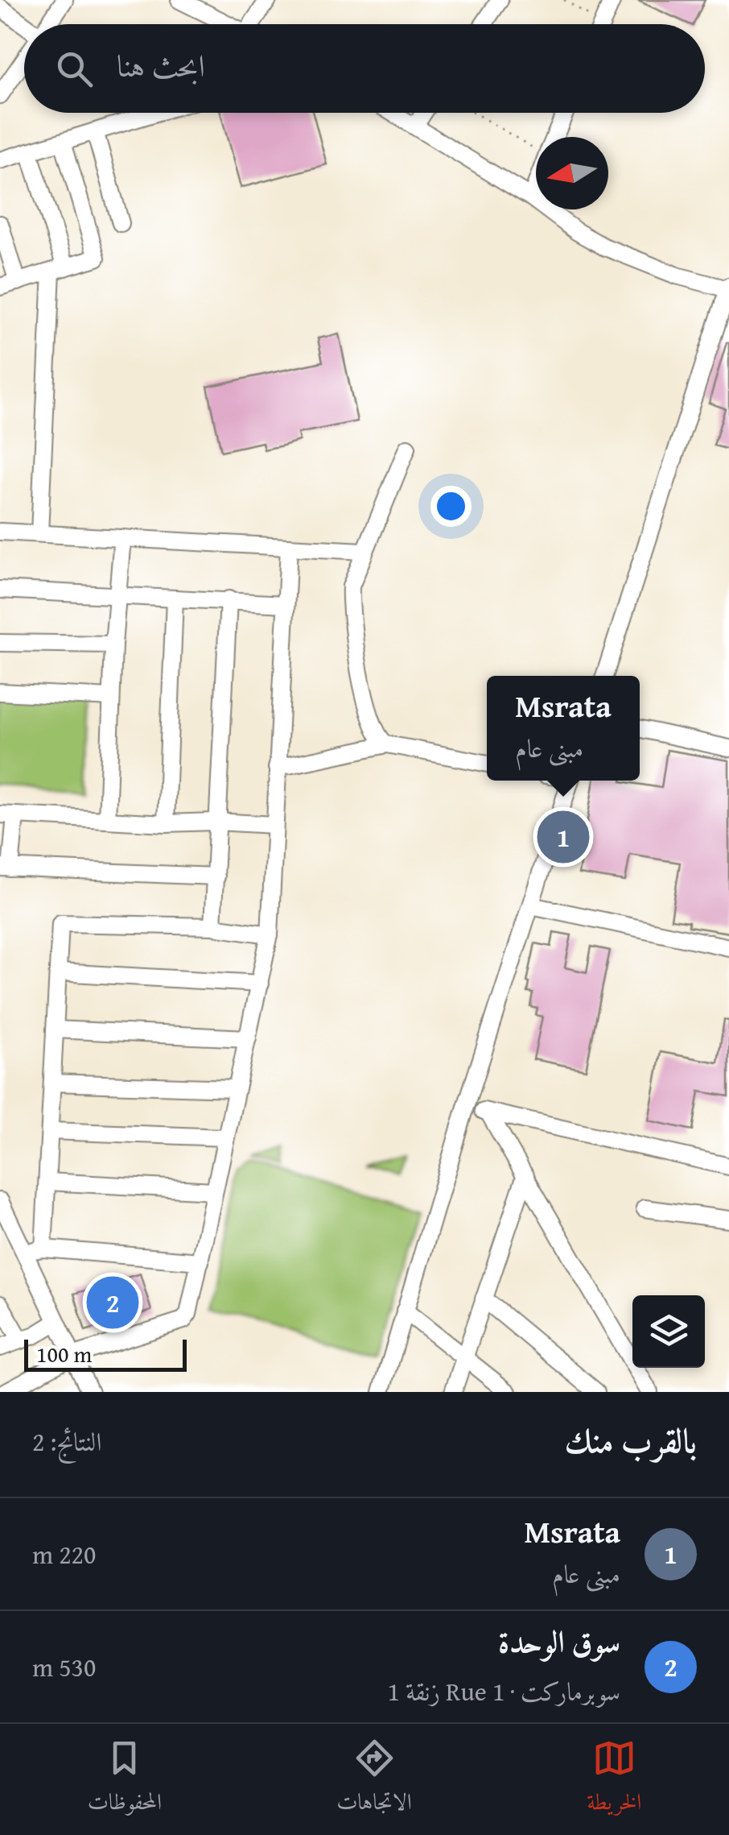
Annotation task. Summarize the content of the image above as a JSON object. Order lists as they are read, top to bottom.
{
  "scale_bar": "100 m",
  "north": "left",
  "page": {
    "search": "ابحث هنا",
    "popup": ["Msrata", "مبنى عام"],
    "pins": ["1", "2"],
    "scale": "100 m",
    "heading": ["بالقرب منك", "النتائج: 2"],
    "list": [
      {
        "mark": "1",
        "name": "Msrata",
        "note": "مبنى عام",
        "value": "220 m"
      },
      {
        "mark": "2",
        "name": "سوق الوحدة",
        "note": "سوبرماركت · Rue 1 زنقة 1",
        "value": "530 m"
      }
    ],
    "nav": ["الخريطة", "الاتجاهات", "المحفوظات"]
  }
}
